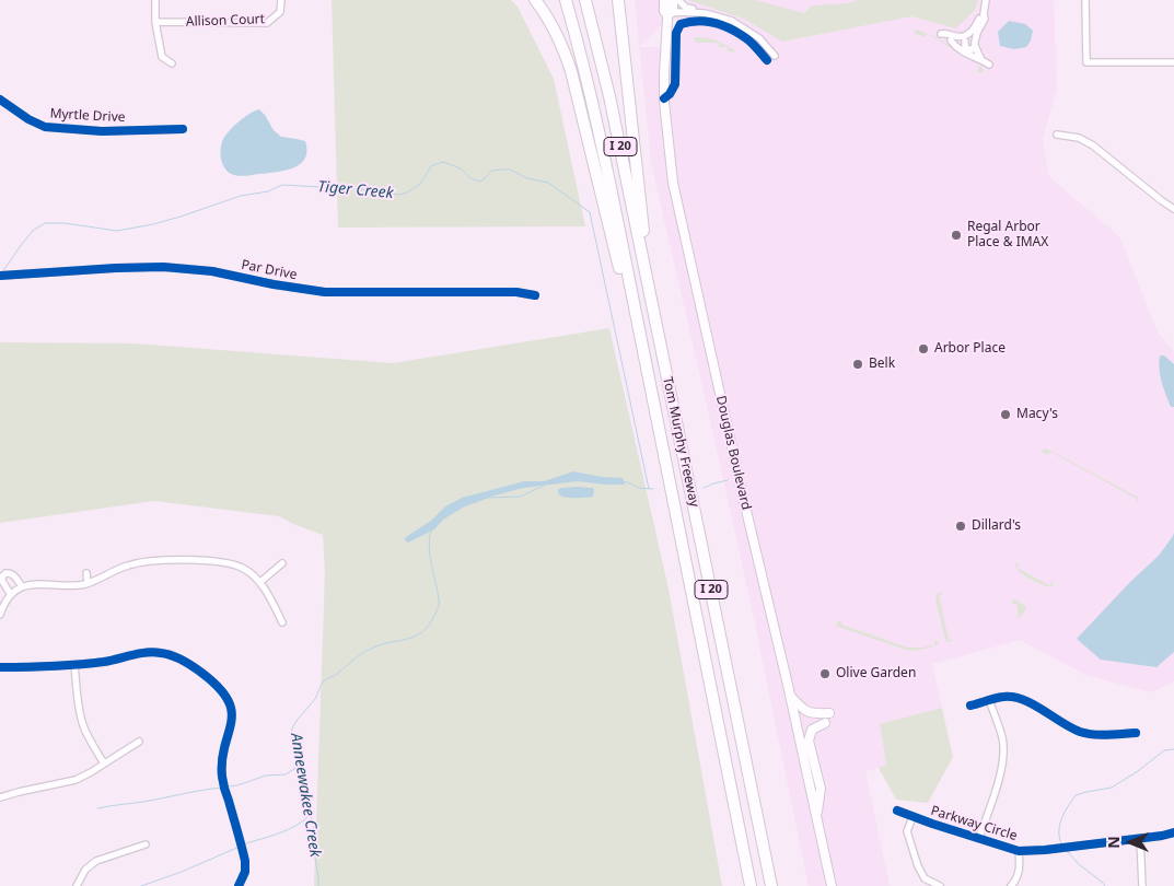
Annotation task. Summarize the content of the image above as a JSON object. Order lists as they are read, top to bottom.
{
  "streets": {
    "highway": ["I 20", "Tom Murphy Freeway"],
    "main road": ["Douglas Boulevard"],
    "street": [
      "Allison Court",
      "Myrtle Drive",
      "Par Drive",
      "Parkway Circle"
    ]
  },
  "water": ["Tiger Creek", "Anneewakee Creek"],
  "places": [
    "Regal Arbor Place & IMAX",
    "Arbor Place",
    "Belk",
    "Macy's",
    "Dillard's",
    "Olive Garden"
  ],
  "north": "left"
}
